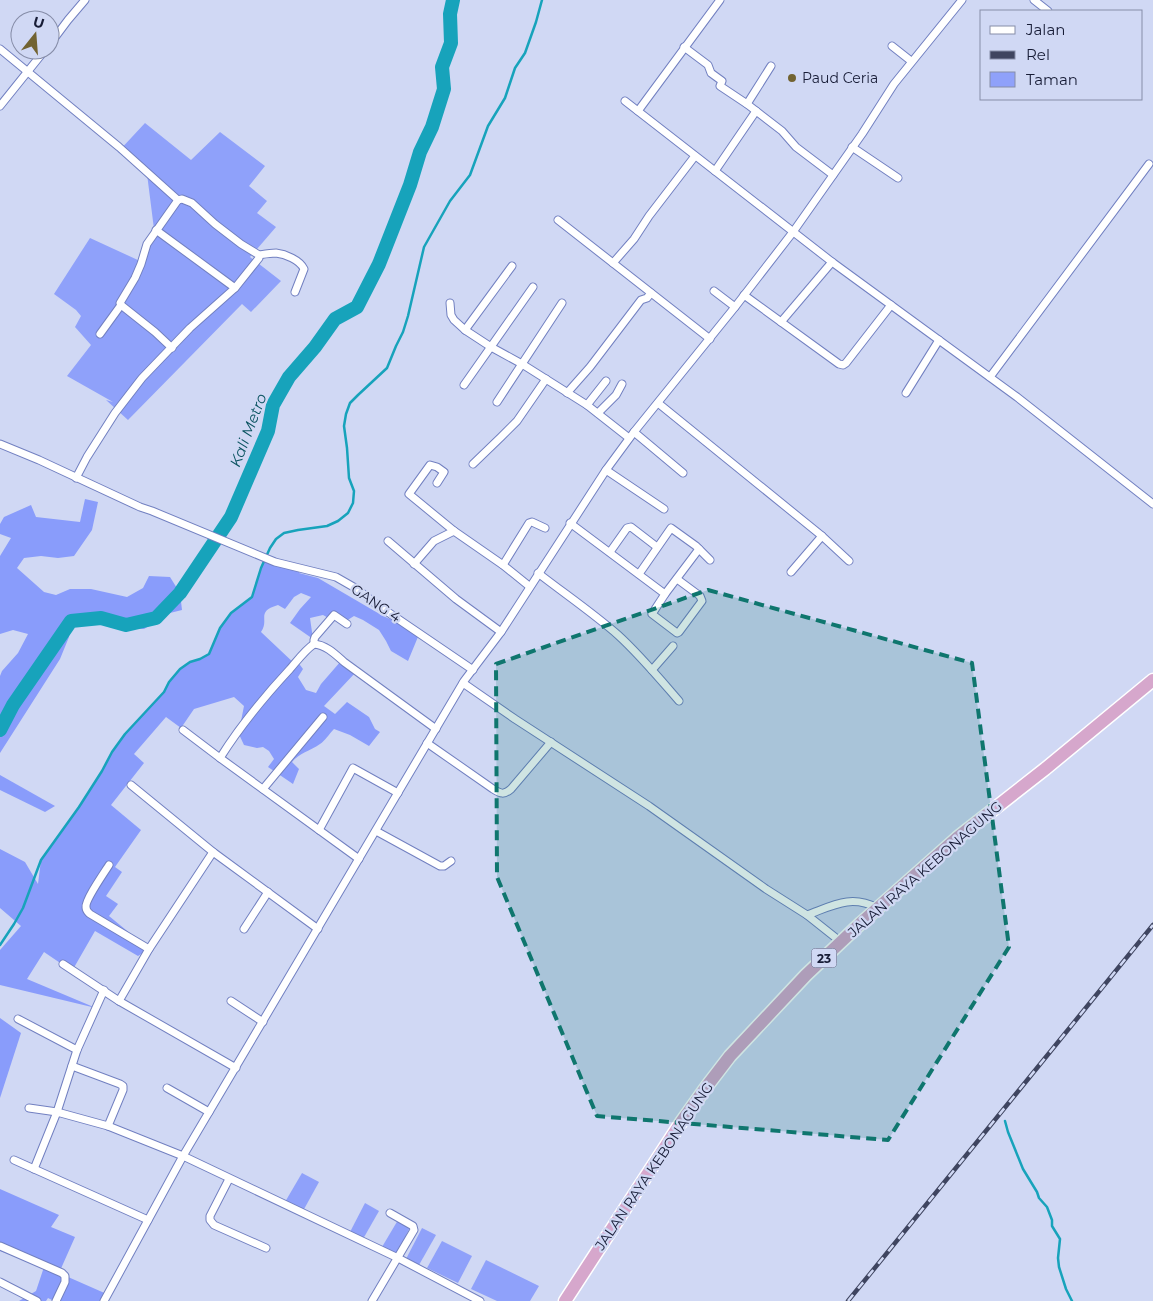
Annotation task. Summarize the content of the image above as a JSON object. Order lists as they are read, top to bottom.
{
  "streets": {
    "highway": ["JALAN RAYA KEBONAGUNG", "23"],
    "street": ["GANG 4"]
  },
  "water": ["Kali Metro"],
  "places": ["Paud Ceria"],
  "legend": ["Jalan", "Rel", "Taman"],
  "north": "top"
}
